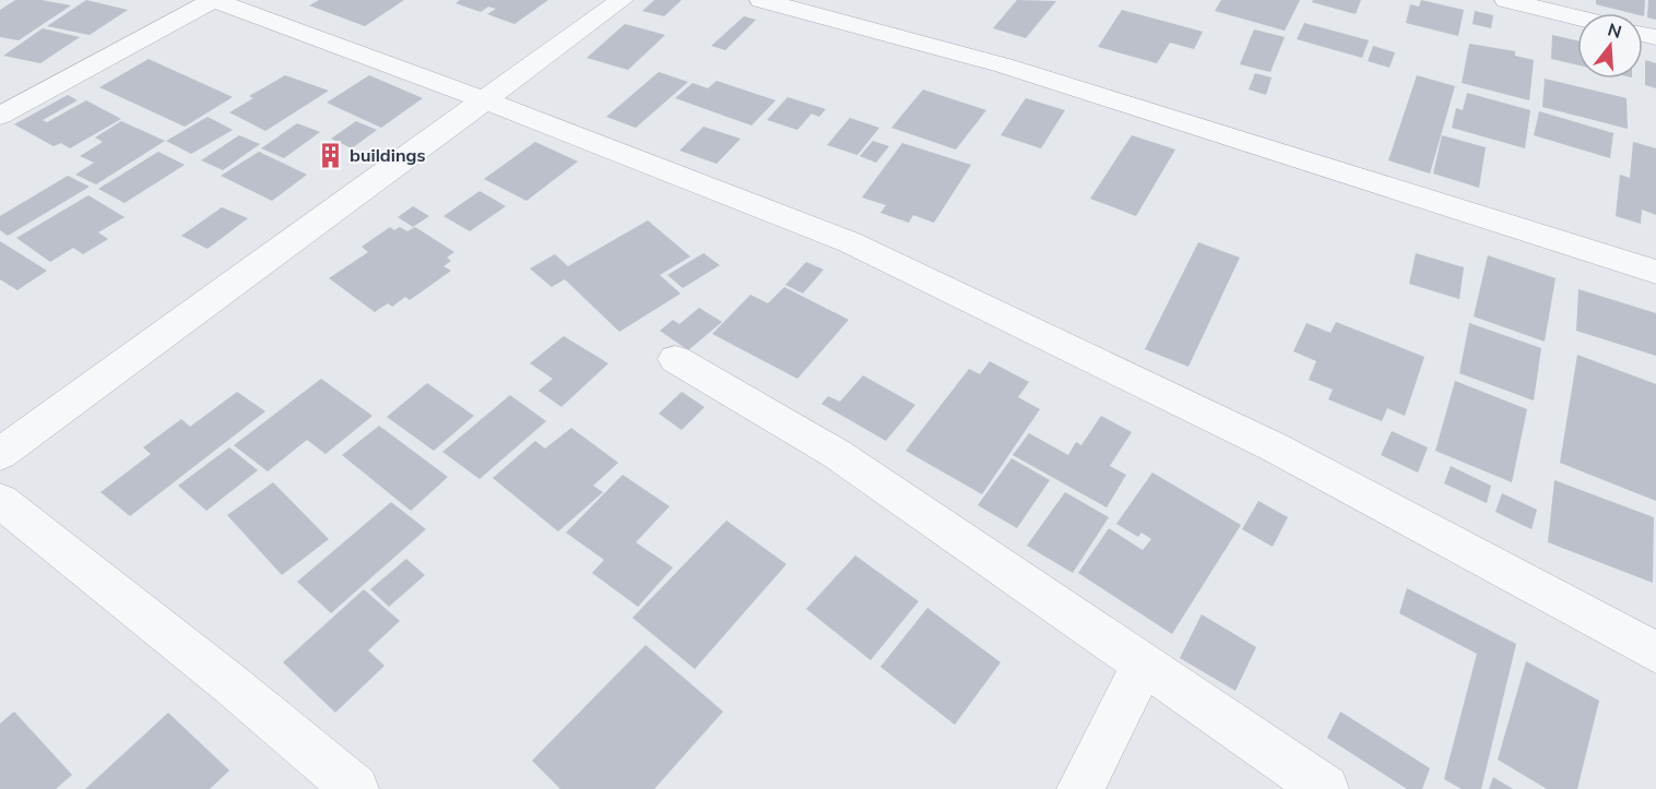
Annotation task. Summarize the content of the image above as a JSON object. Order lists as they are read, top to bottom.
{
  "places": {
    "building": ["buildings"]
  },
  "north": "top"
}
